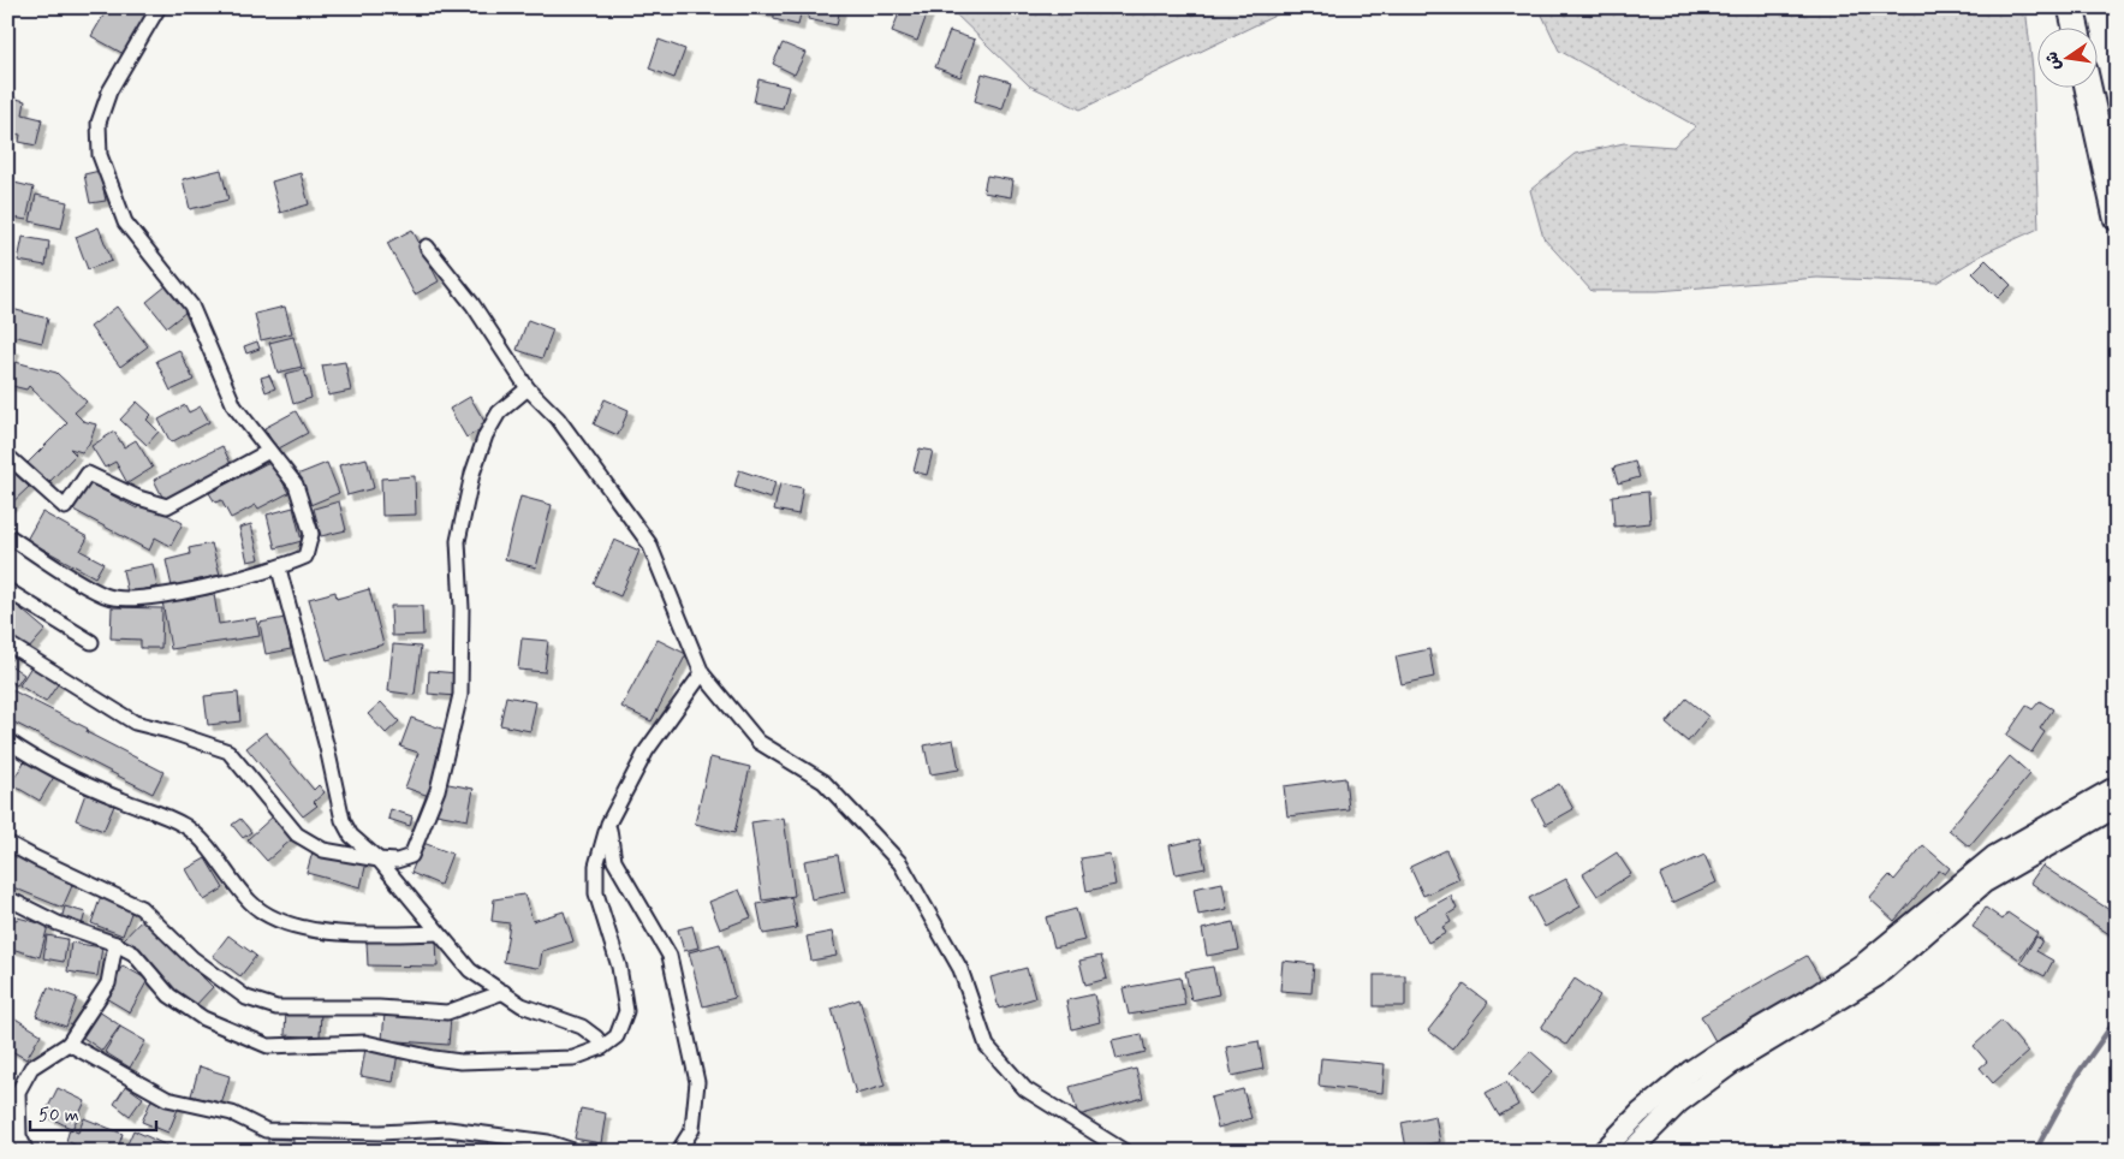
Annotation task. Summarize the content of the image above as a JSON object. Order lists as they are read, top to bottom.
{
  "scale_bar": "50 m",
  "north": "left"
}
